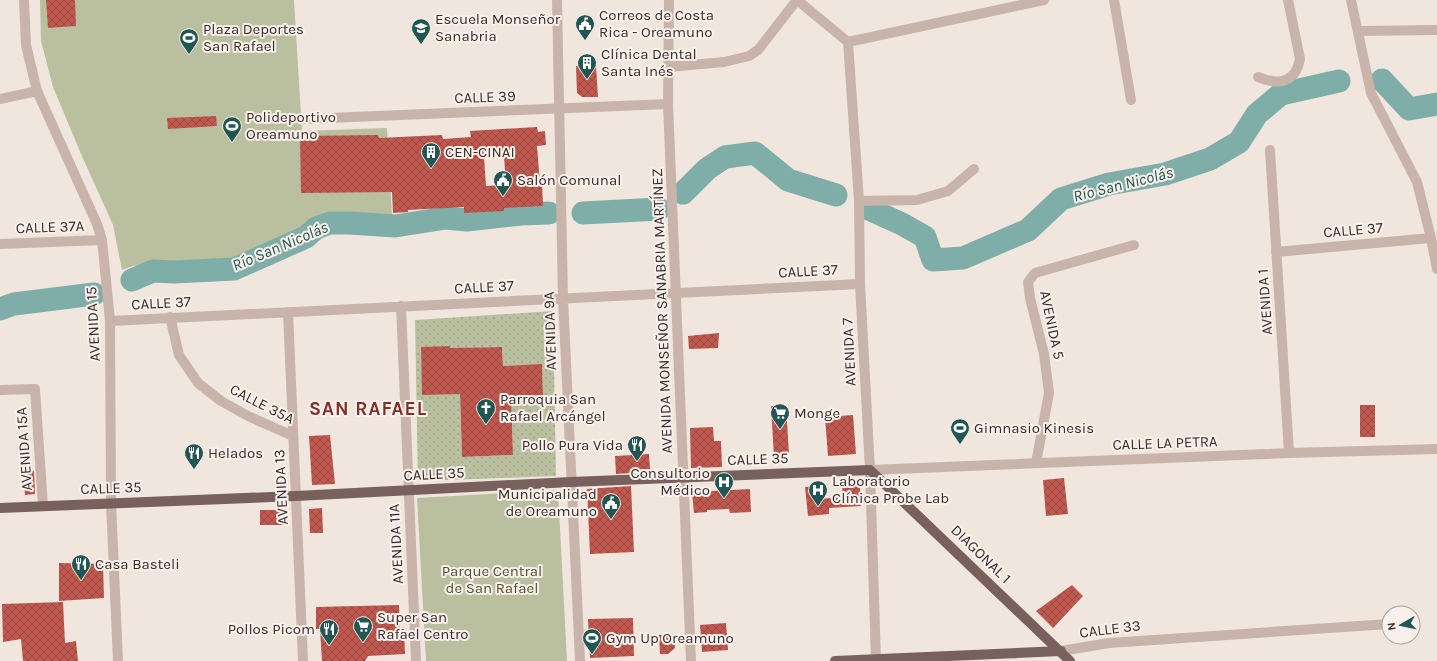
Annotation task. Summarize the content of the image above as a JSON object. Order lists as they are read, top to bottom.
{
  "streets": {
    "main road": ["CALLE 35", "DIAGONAL 1", "CALLE 33"],
    "street": [
      "CALLE 39",
      "CALLE 37A",
      "CALLE 37",
      "AVENIDA 1",
      "AVENIDA MONSEÑOR SANABRIA MARTÍNEZ",
      "AVENIDA 15",
      "AVENIDA 5",
      "AVENIDA 9A",
      "AVENIDA 7",
      "CALLE 35A",
      "CALLE LA PETRA",
      "AVENIDA 15A",
      "AVENIDA 13",
      "AVENIDA 11A"
    ]
  },
  "crossings": [
    ["CALLE 39", "AVENIDA MONSEÑOR SANABRIA MARTÍNEZ"],
    ["CALLE 39", "AVENIDA 9A"],
    ["CALLE 37A", "AVENIDA 15"],
    ["CALLE 37", "AVENIDA 1"],
    ["CALLE 37", "AVENIDA MONSEÑOR SANABRIA MARTÍNEZ"],
    ["CALLE 37", "AVENIDA 15"],
    ["CALLE 37", "AVENIDA 9A"],
    ["CALLE 37", "AVENIDA 7"],
    ["CALLE 37", "CALLE 35A"],
    ["CALLE 37", "AVENIDA 13"],
    ["CALLE 37", "AVENIDA 11A"],
    ["AVENIDA 1", "CALLE LA PETRA"],
    ["AVENIDA MONSEÑOR SANABRIA MARTÍNEZ", "CALLE 35"],
    ["AVENIDA 15", "CALLE 35"],
    ["AVENIDA 5", "CALLE LA PETRA"],
    ["AVENIDA 9A", "CALLE 35"],
    ["AVENIDA 7", "CALLE LA PETRA"],
    ["AVENIDA 7", "CALLE 35"],
    ["AVENIDA 7", "DIAGONAL 1"],
    ["AVENIDA 7", "CALLE 33"],
    ["CALLE 35A", "AVENIDA 13"],
    ["CALLE LA PETRA", "CALLE 35"],
    ["CALLE LA PETRA", "DIAGONAL 1"],
    ["AVENIDA 15A", "CALLE 35"],
    ["CALLE 35", "AVENIDA 13"],
    ["CALLE 35", "AVENIDA 11A"],
    ["CALLE 35", "DIAGONAL 1"],
    ["DIAGONAL 1", "CALLE 33"]
  ],
  "districts": ["SAN RAFAEL"],
  "water": ["Río San Nicolás"],
  "parks": ["Parque Central de San Rafael"],
  "places": {
    "public building": ["Correos de Costa Rica - Oreamuno", "Salón Comunal", "Municipalidad de Oreamuno"],
    "school or university": ["Escuela Monseñor Sanabria"],
    "sports": [
      "Plaza Deportes San Rafael",
      "Polideportivo Oreamuno",
      "Gimnasio Kinesis",
      "Gym Up Oreamuno"
    ],
    "building": ["Clínica Dental Santa Inés", "CEN-CINAI"],
    "church": ["Parroquia San Rafael Arcángel"],
    "supermarket": ["Monge", "Super San Rafael Centro"],
    "restaurant": [
      "Pollo Pura Vida",
      "Helados",
      "Casa Basteli",
      "Pollos Picom"
    ],
    "hospital": ["Consultorio Médico", "Laboratorio Clínica Probe Lab"]
  },
  "north": "left"
}
